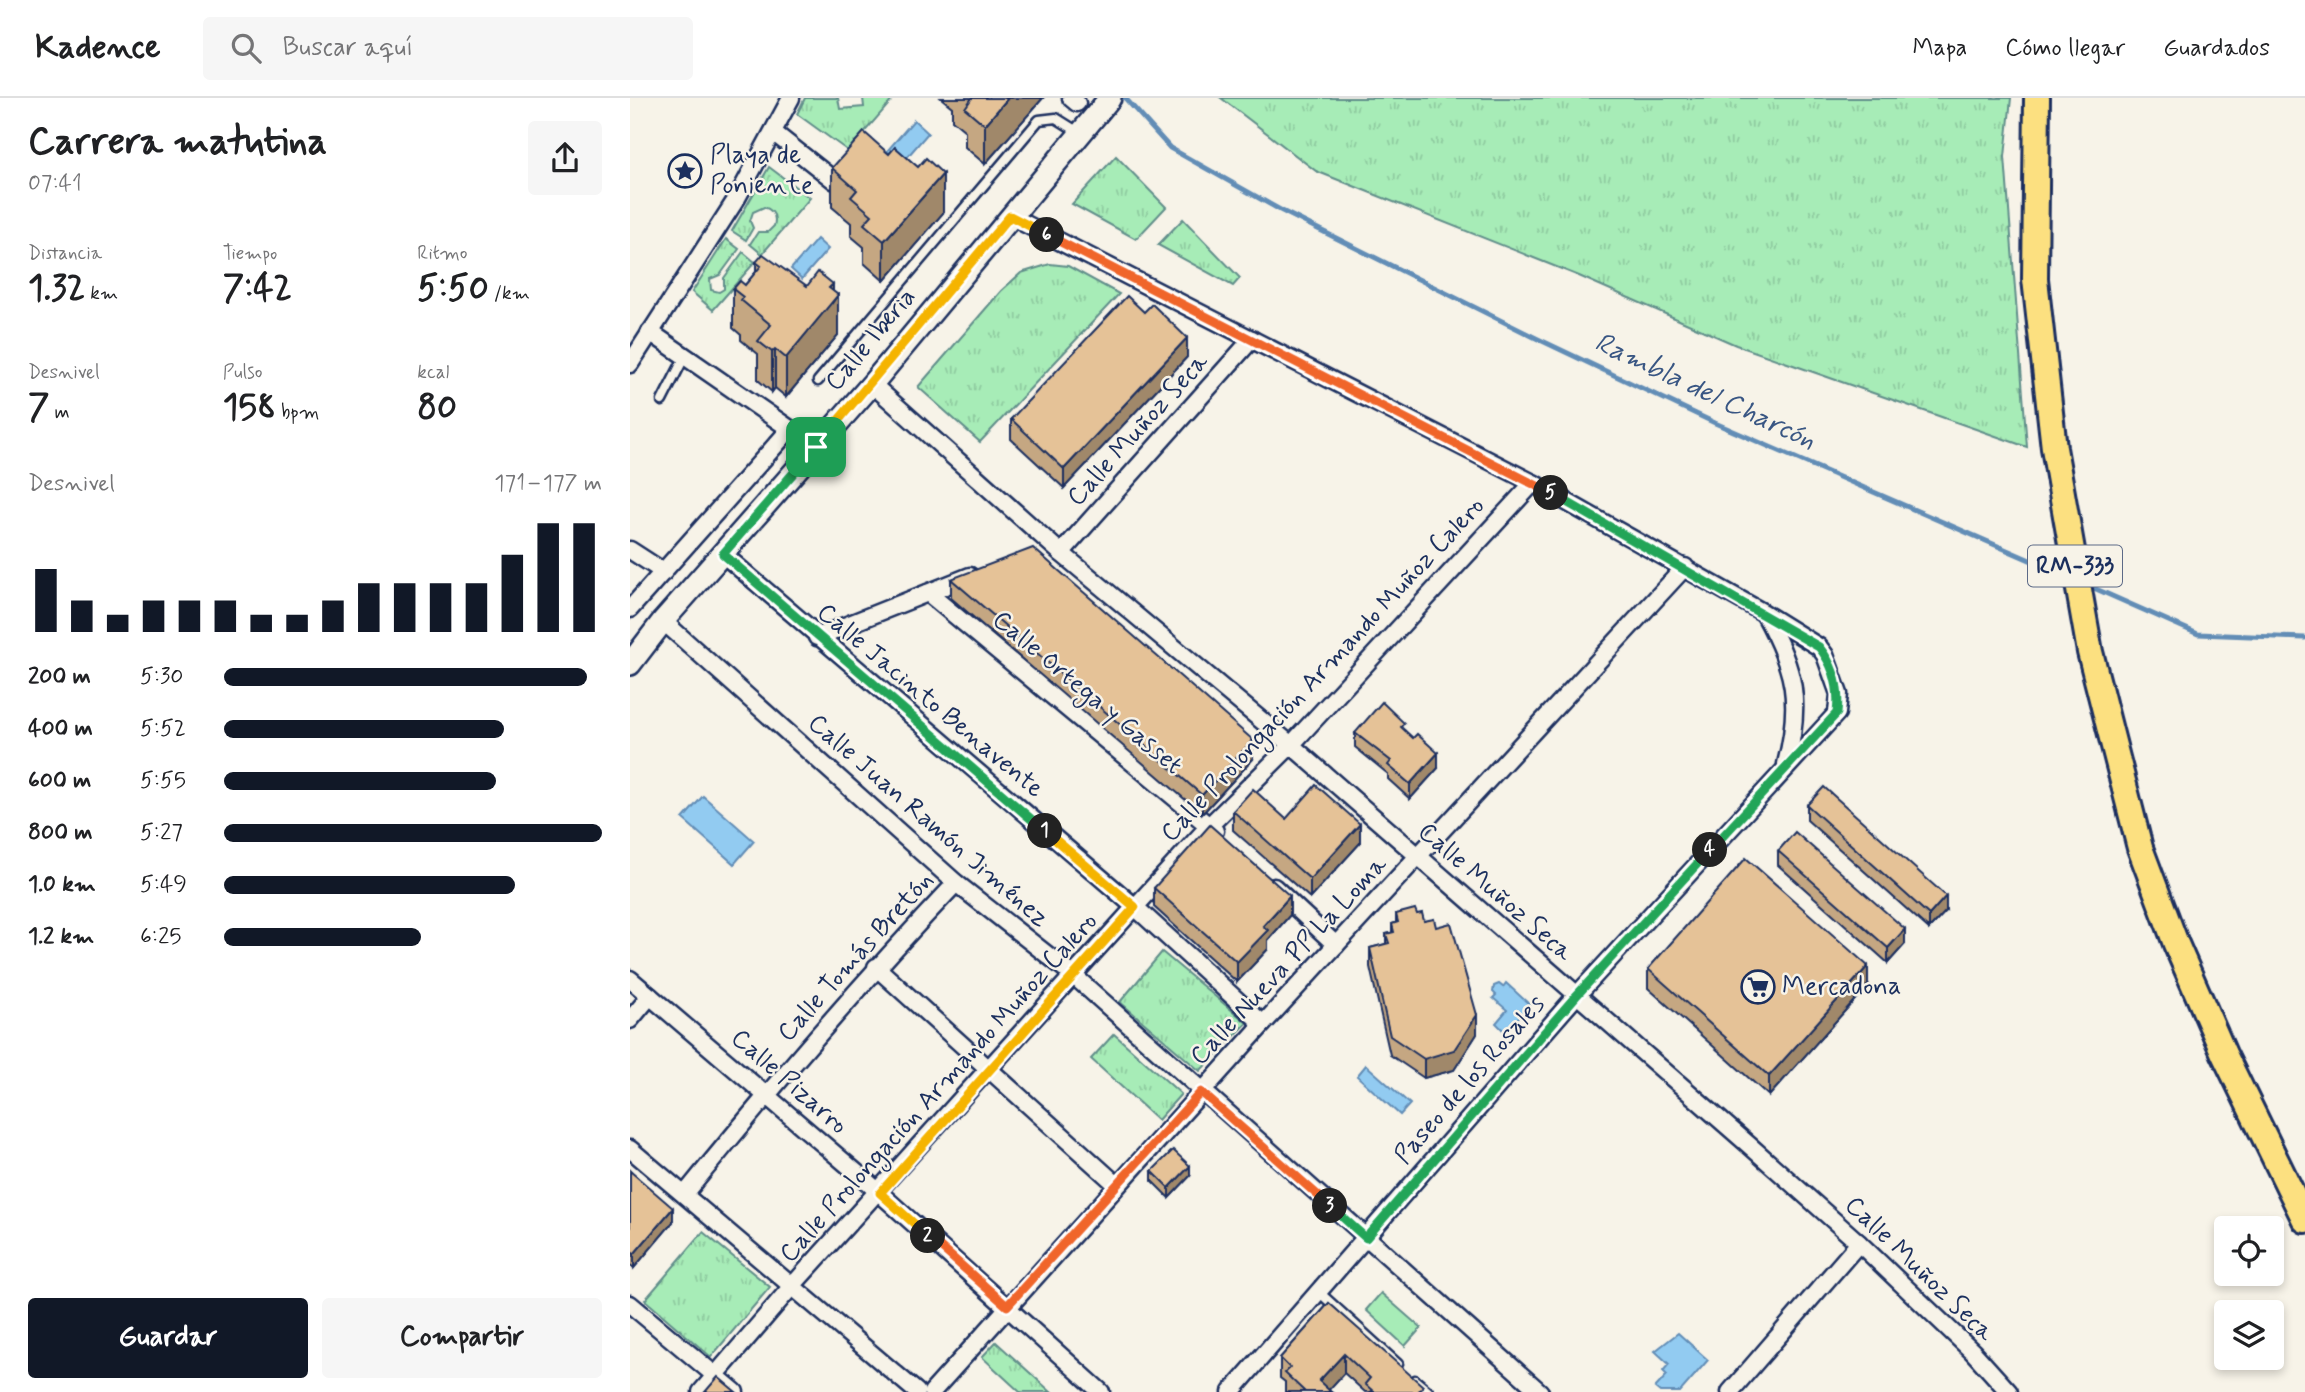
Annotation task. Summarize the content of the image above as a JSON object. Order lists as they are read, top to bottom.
{
  "streets": {
    "main road": ["Calle Iberia", "RM-333"],
    "street": [
      "Calle Muñoz Seca",
      "Calle Prolongación Armando Muñoz Calero",
      "Calle Ortega y Gasset",
      "Calle Jacinto Benavente",
      "Calle Juan Ramón Jiménez",
      "Calle Tomás Bretón",
      "Calle Nueva PP La Loma",
      "Paseo de los Rosales",
      "Calle Pizarro"
    ]
  },
  "crossings": [
    ["Calle Iberia", "Calle Muñoz Seca"],
    ["Calle Iberia", "Calle Jacinto Benavente"],
    ["Calle Iberia", "Calle Juan Ramón Jiménez"],
    ["Calle Muñoz Seca", "Calle Prolongación Armando Muñoz Calero"],
    ["Calle Muñoz Seca", "Calle Nueva PP La Loma"],
    ["Calle Muñoz Seca", "Paseo de los Rosales"],
    ["Calle Prolongación Armando Muñoz Calero", "Calle Ortega y Gasset"],
    ["Calle Prolongación Armando Muñoz Calero", "Calle Jacinto Benavente"],
    ["Calle Prolongación Armando Muñoz Calero", "Calle Juan Ramón Jiménez"],
    ["Calle Prolongación Armando Muñoz Calero", "Calle Pizarro"],
    ["Calle Jacinto Benavente", "Calle Nueva PP La Loma"],
    ["Calle Juan Ramón Jiménez", "Calle Tomás Bretón"],
    ["Calle Juan Ramón Jiménez", "Calle Nueva PP La Loma"],
    ["Calle Juan Ramón Jiménez", "Paseo de los Rosales"],
    ["Calle Tomás Bretón", "Calle Pizarro"],
    ["Calle Nueva PP La Loma", "Calle Pizarro"]
  ],
  "water": ["Rambla del Charcón"],
  "places": {
    "place": ["Playa de Poniente"],
    "supermarket": ["Mercadona"]
  },
  "page": {
    "header": "Kadence",
    "search": "Buscar aquí",
    "nav": ["Mapa", "Cómo llegar", "Guardados"],
    "heading": ["Carrera matutina", "07:41"],
    "stats": [
      ["Distancia", "1.32 km"],
      ["Tiempo", "7:42"],
      ["Ritmo", "5:50 /km"],
      ["Desnivel", "7 m"],
      ["Pulso", "158 bpm"],
      ["kcal", "80"]
    ],
    "pins": [
      "6",
      "5",
      "1",
      "4",
      "3",
      "2"
    ],
    "chart": ["Desnivel", "171–177 m"],
    "list": [
      {
        "name": "200 m",
        "note": "5:30"
      },
      {
        "name": "400 m",
        "note": "5:52"
      },
      {
        "name": "600 m",
        "note": "5:55"
      },
      {
        "name": "800 m",
        "note": "5:27"
      },
      {
        "name": "1.0 km",
        "note": "5:49"
      },
      {
        "name": "1.2 km",
        "note": "6:25"
      }
    ],
    "buttons": ["Guardar", "Compartir"]
  }
}
